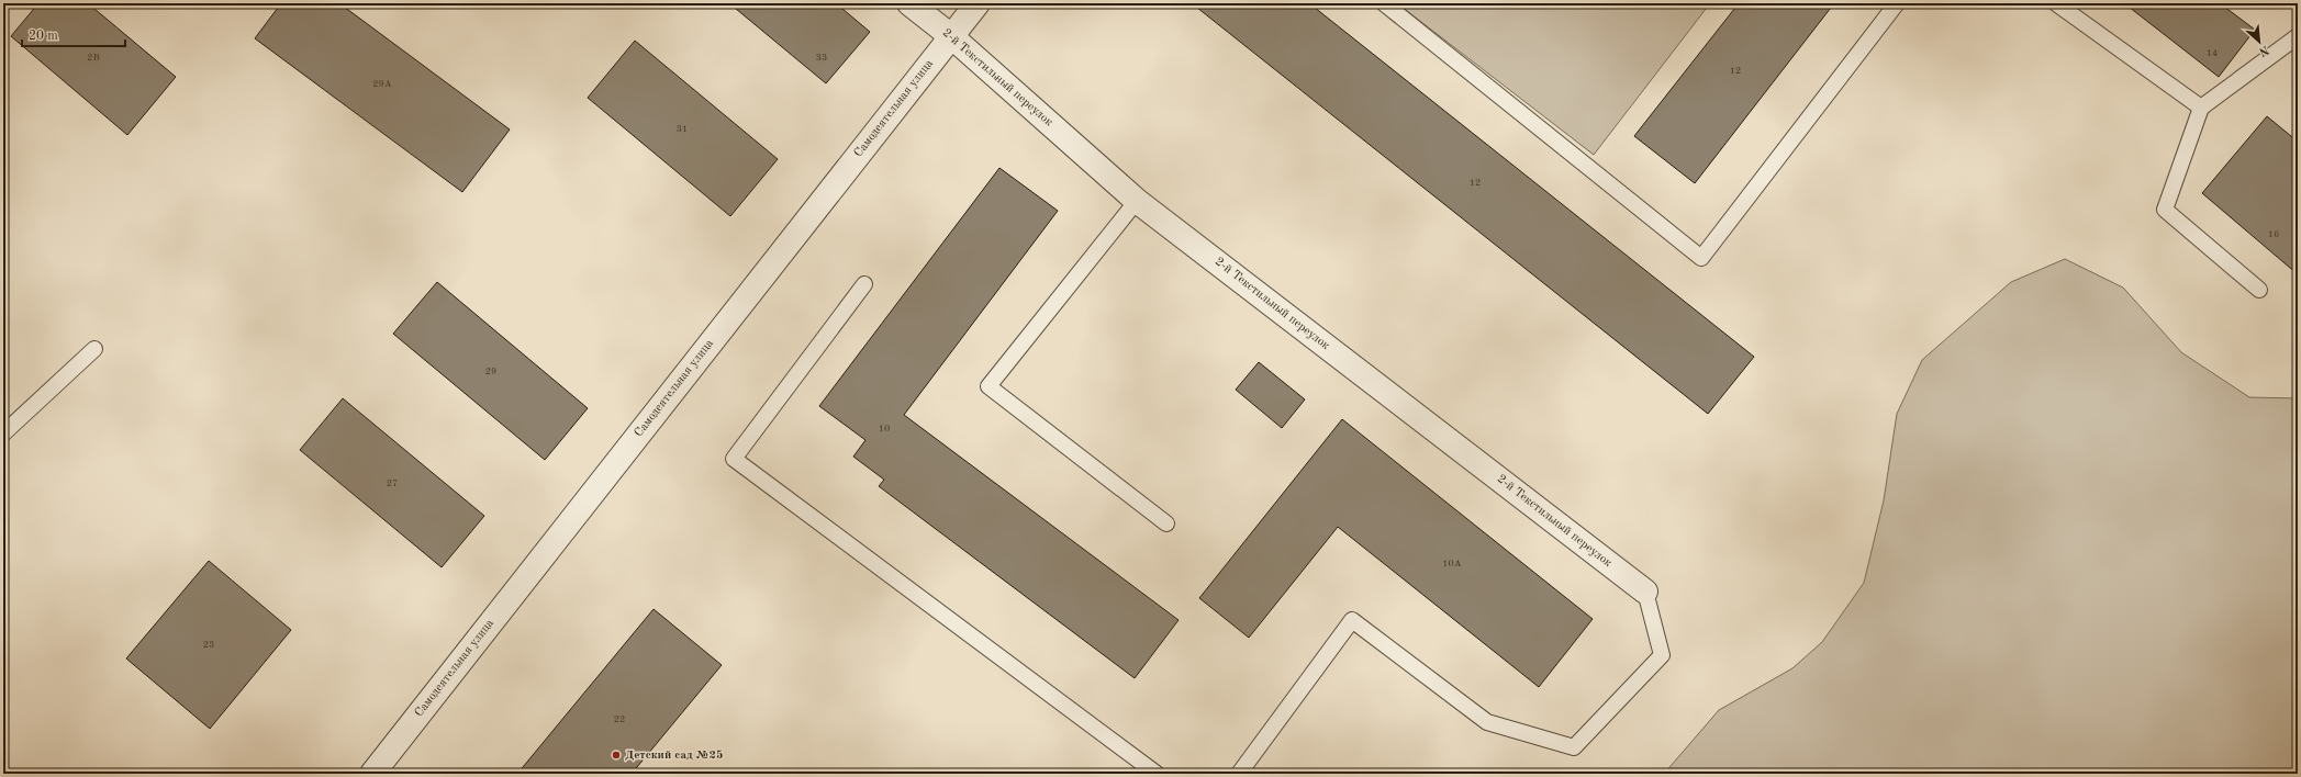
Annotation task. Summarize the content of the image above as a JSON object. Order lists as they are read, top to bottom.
{
  "streets": {
    "street": ["2-й Текстильный переулок", "Самодеятельная улица"]
  },
  "crossings": [
    ["2-й Текстильный переулок", "Самодеятельная улица"]
  ],
  "places": ["Детский сад №25"],
  "house_numbers": [
    "14",
    "2В",
    "33",
    "12",
    "29А",
    "31",
    "12",
    "16",
    "29",
    "10",
    "27",
    "10А",
    "23",
    "22"
  ],
  "scale_bar": "20 m",
  "north": "bottom right"
}
